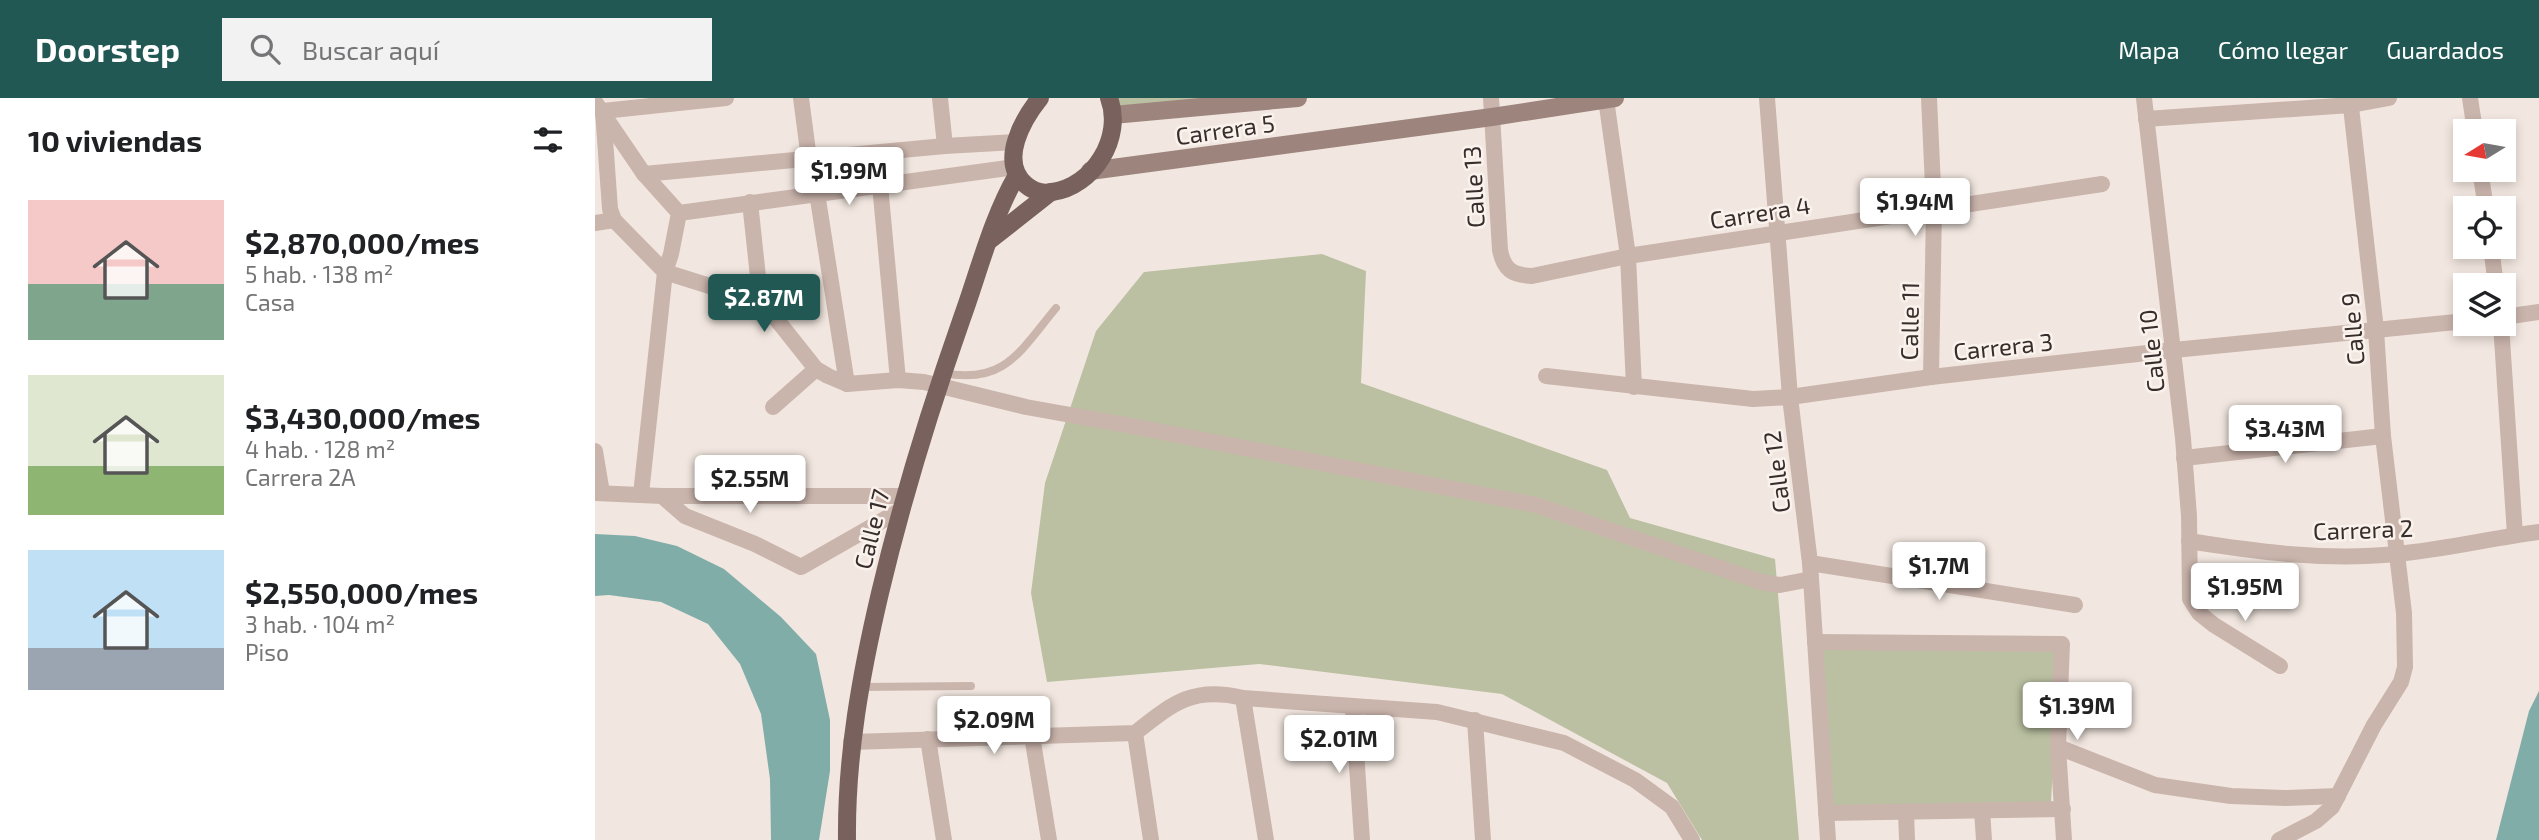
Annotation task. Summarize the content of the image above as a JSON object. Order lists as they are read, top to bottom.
{
  "streets": {
    "main road": ["Carrera 5", "Calle 17"],
    "street": [
      "Calle 13",
      "Carrera 4",
      "Calle 11",
      "Calle 9",
      "Carrera 3",
      "Calle 10",
      "Calle 12",
      "Carrera 2"
    ]
  },
  "crossings": [
    ["Carrera 5", "Calle 13"],
    ["Calle 13", "Carrera 4"],
    ["Carrera 4", "Calle 11"],
    ["Carrera 4", "Calle 12"],
    ["Calle 11", "Carrera 3"],
    ["Calle 9", "Carrera 3"],
    ["Calle 9", "Carrera 2"],
    ["Carrera 3", "Calle 10"],
    ["Carrera 3", "Calle 12"],
    ["Calle 10", "Carrera 2"]
  ],
  "north": "left",
  "page": {
    "header": "Doorstep",
    "search": "Buscar aquí",
    "nav": ["Mapa", "Cómo llegar", "Guardados"],
    "heading": "10 viviendas",
    "price": [
      "$1.99M",
      "$1.94M",
      "$2.87M",
      "$3.43M",
      "$2.55M",
      "$1.7M",
      "$1.95M",
      "$1.39M",
      "$2.09M",
      "$2.01M"
    ],
    "list": [
      {
        "name": "$2,870,000/mes",
        "note": "5 hab. · 138 m² · Casa"
      },
      {
        "name": "$3,430,000/mes",
        "note": "4 hab. · 128 m² · Carrera 2A"
      },
      {
        "name": "$2,550,000/mes",
        "note": "3 hab. · 104 m² · Piso"
      }
    ]
  }
}
